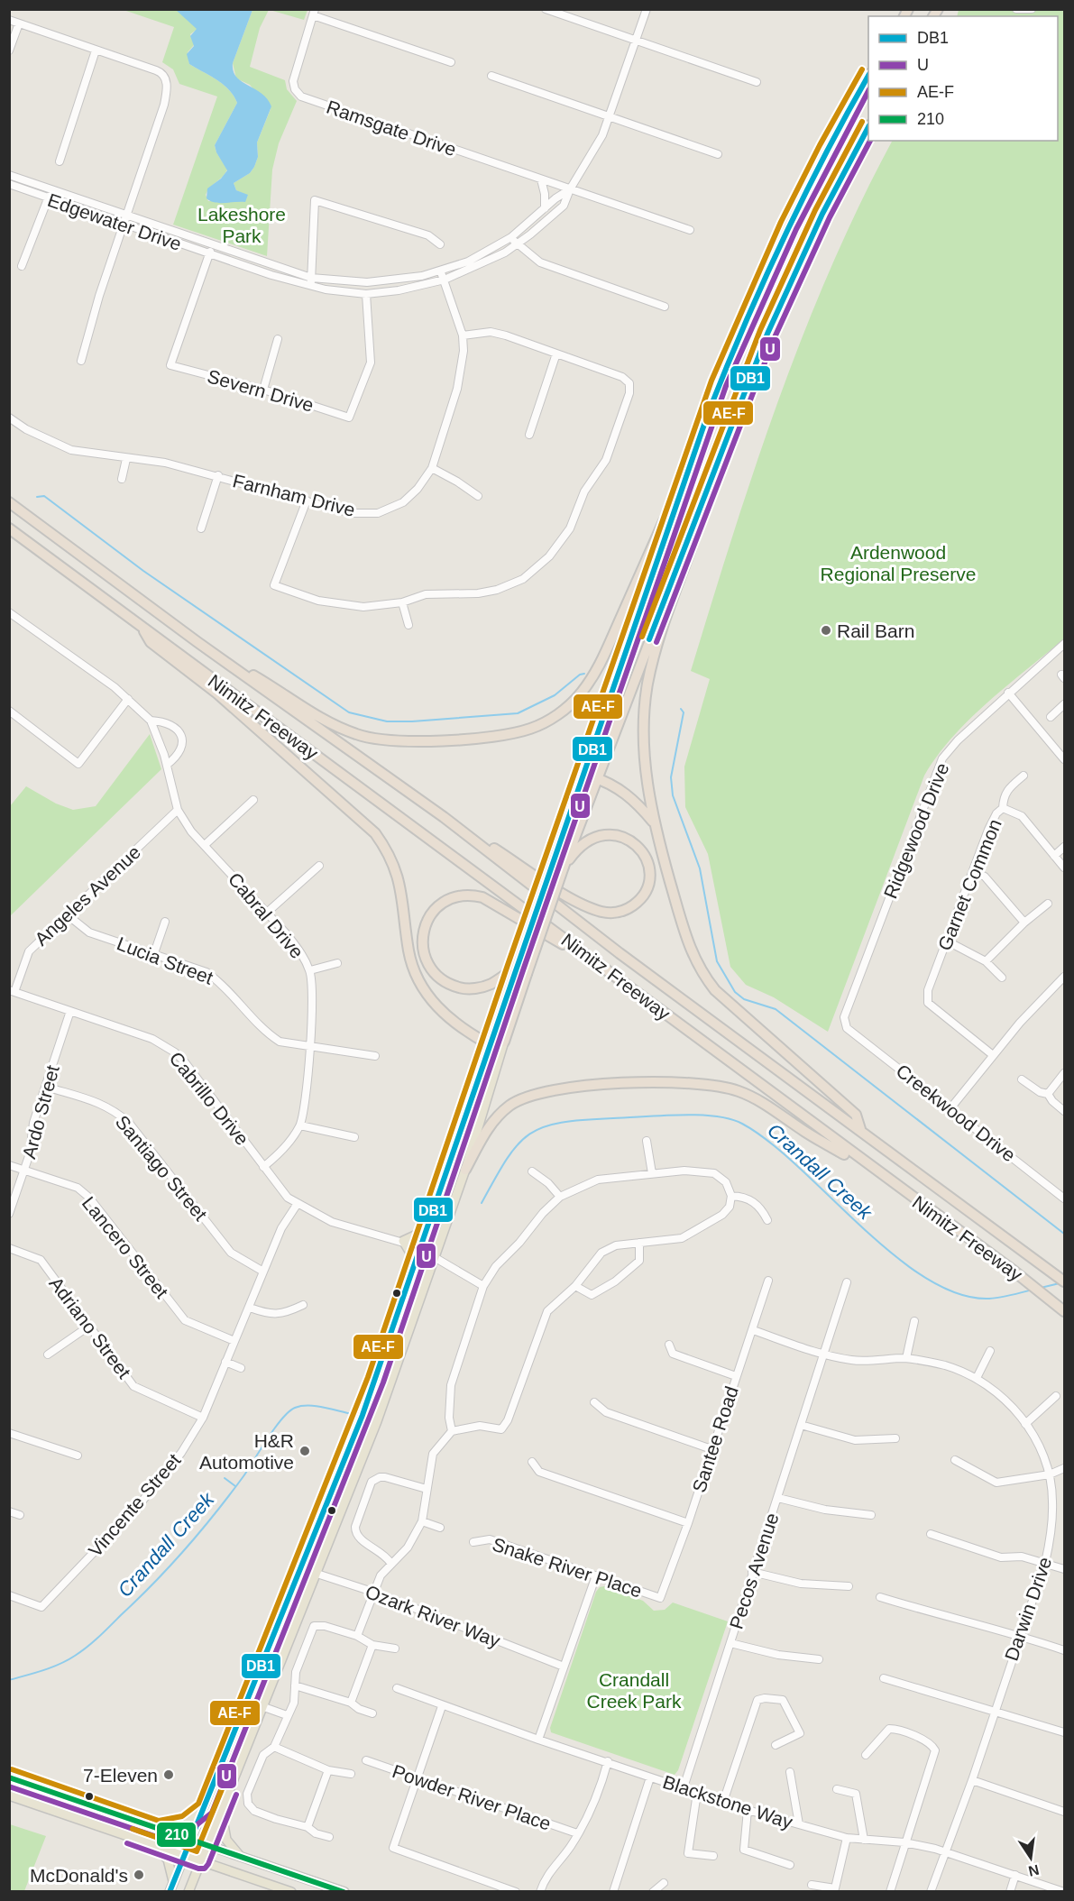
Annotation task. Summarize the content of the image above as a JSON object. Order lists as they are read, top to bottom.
{
  "streets": {
    "highway": ["Nimitz Freeway"],
    "street": [
      "Ramsgate Drive",
      "Edgewater Drive",
      "Severn Drive",
      "Farnham Drive",
      "Ridgewood Drive",
      "Garnet Common",
      "Angeles Avenue",
      "Cabral Drive",
      "Lucia Street",
      "Cabrillo Drive",
      "Ardo Street",
      "Creekwood Drive",
      "Santiago Street",
      "Lancero Street",
      "Adriano Street",
      "Santee Road",
      "Vincente Street",
      "Snake River Place",
      "Pecos Avenue",
      "Darwin Drive",
      "Ozark River Way",
      "Powder River Place",
      "Blackstone Way"
    ]
  },
  "crossings": [
    ["Ramsgate Drive", "Edgewater Drive"],
    ["Edgewater Drive", "Severn Drive"],
    ["Edgewater Drive", "Farnham Drive"],
    ["Ridgewood Drive", "Creekwood Drive"],
    ["Angeles Avenue", "Cabral Drive"],
    ["Angeles Avenue", "Lucia Street"],
    ["Angeles Avenue", "Cabrillo Drive"],
    ["Cabral Drive", "Lucia Street"],
    ["Cabral Drive", "Cabrillo Drive"],
    ["Cabrillo Drive", "Ardo Street"],
    ["Cabrillo Drive", "Vincente Street"],
    ["Ardo Street", "Santiago Street"],
    ["Ardo Street", "Lancero Street"],
    ["Santiago Street", "Vincente Street"],
    ["Lancero Street", "Vincente Street"],
    ["Adriano Street", "Vincente Street"],
    ["Santee Road", "Snake River Place"],
    ["Santee Road", "Darwin Drive"],
    ["Pecos Avenue", "Darwin Drive"],
    ["Pecos Avenue", "Blackstone Way"],
    ["Darwin Drive", "Blackstone Way"]
  ],
  "water": ["Crandall Creek"],
  "parks": ["Lakeshore Park", "Ardenwood Regional Preserve", "Crandall Creek Park"],
  "places": [
    "Rail Barn",
    "H&R Automotive",
    "7-Eleven",
    "McDonald's"
  ],
  "lines": [
    "transit line AE-F",
    "transit line DB1",
    "transit line U",
    "transit line 210"
  ],
  "legend": [
    "DB1",
    "U",
    "AE-F",
    "210"
  ],
  "north": "bottom"
}
